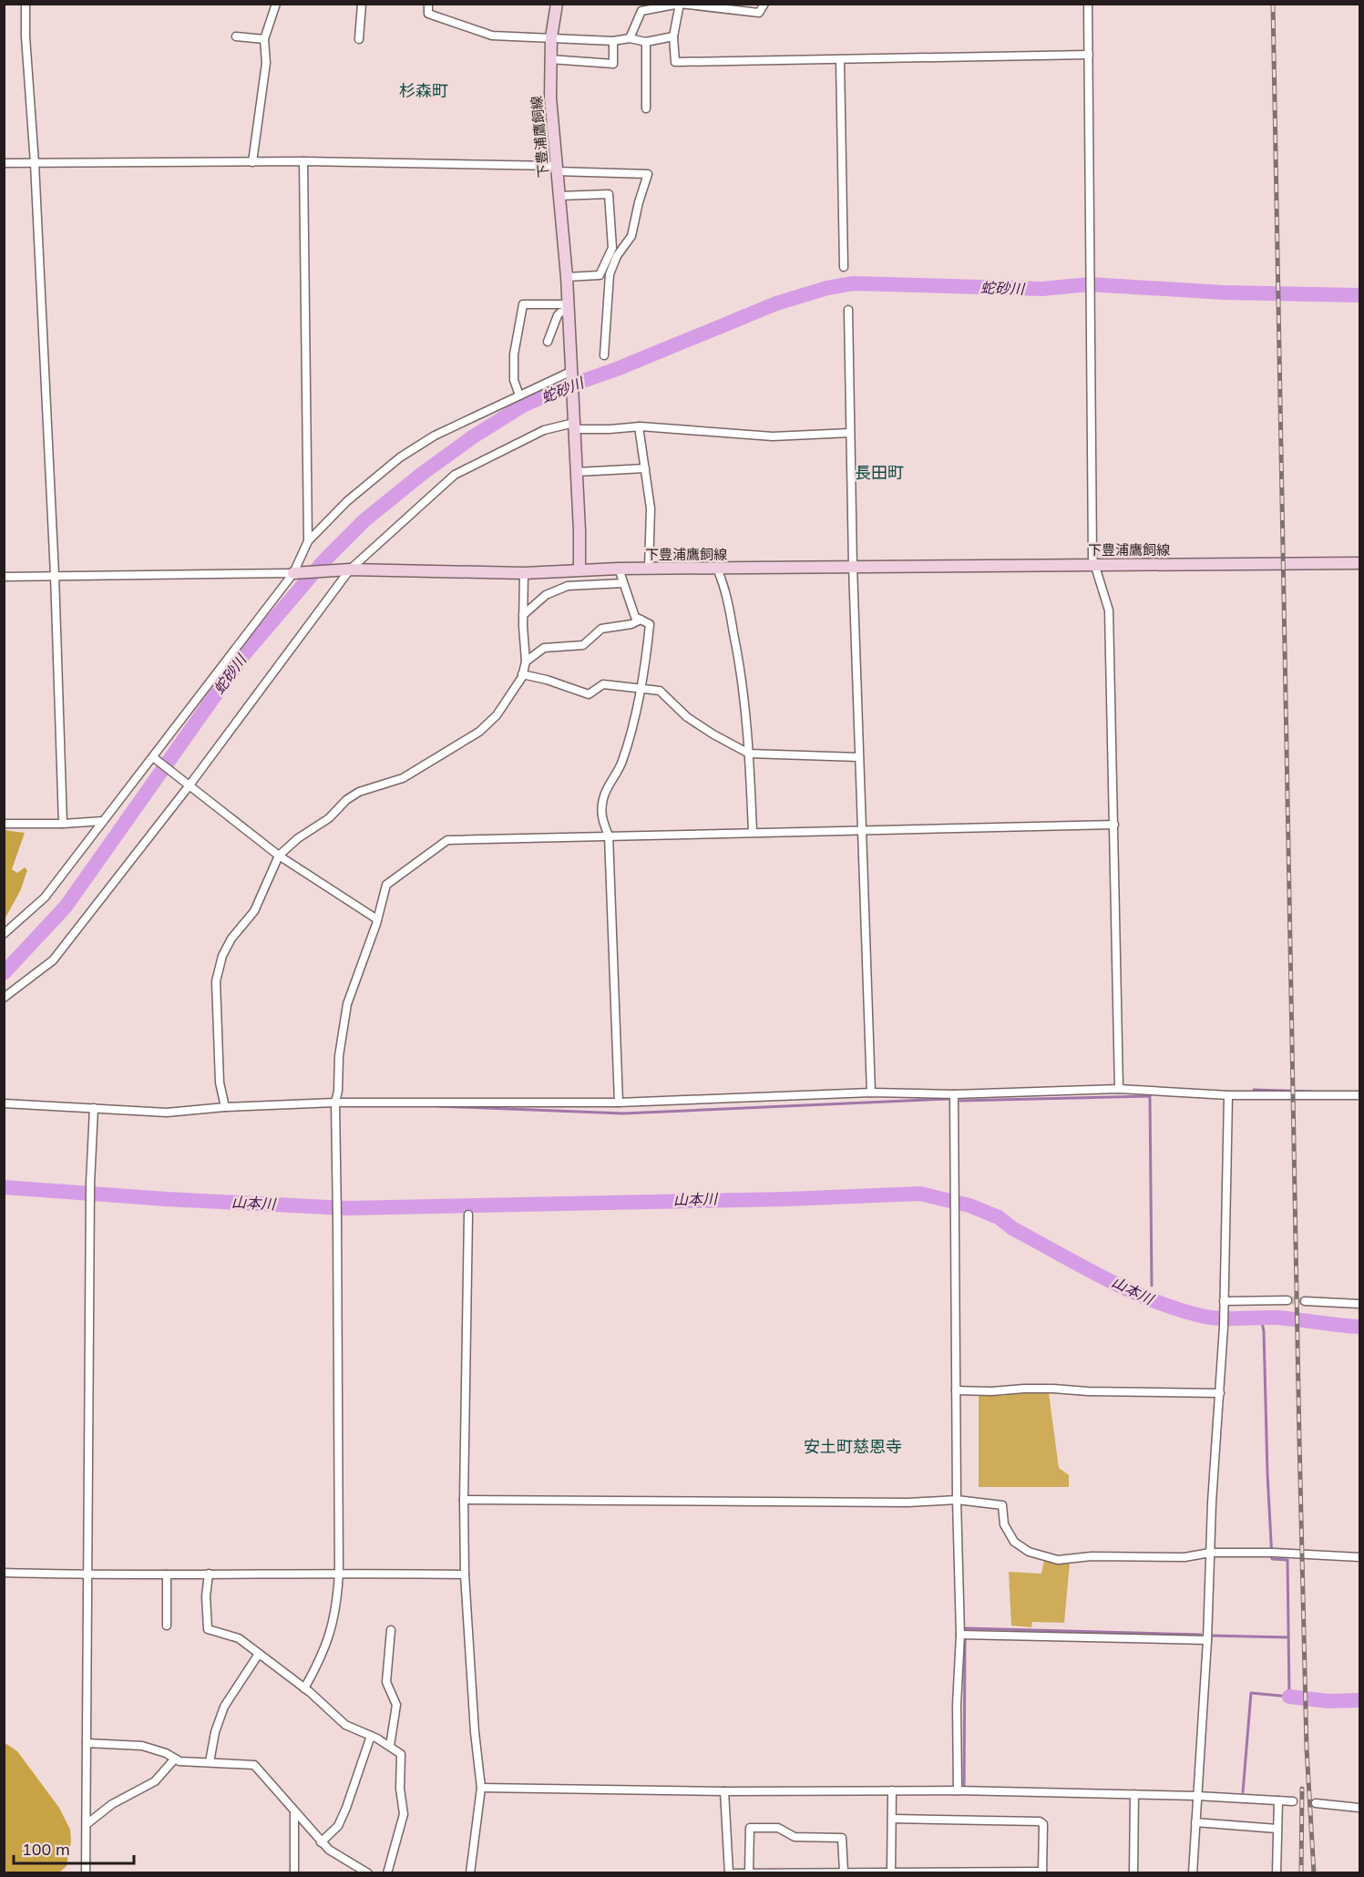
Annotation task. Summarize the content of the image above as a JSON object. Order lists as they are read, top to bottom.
{
  "streets": {
    "main road": ["下豊浦鷹飼線"]
  },
  "districts": ["杉森町", "長田町", "安土町慈恩寺"],
  "water": ["蛇砂川", "山本川"],
  "scale_bar": "100 m"
}
